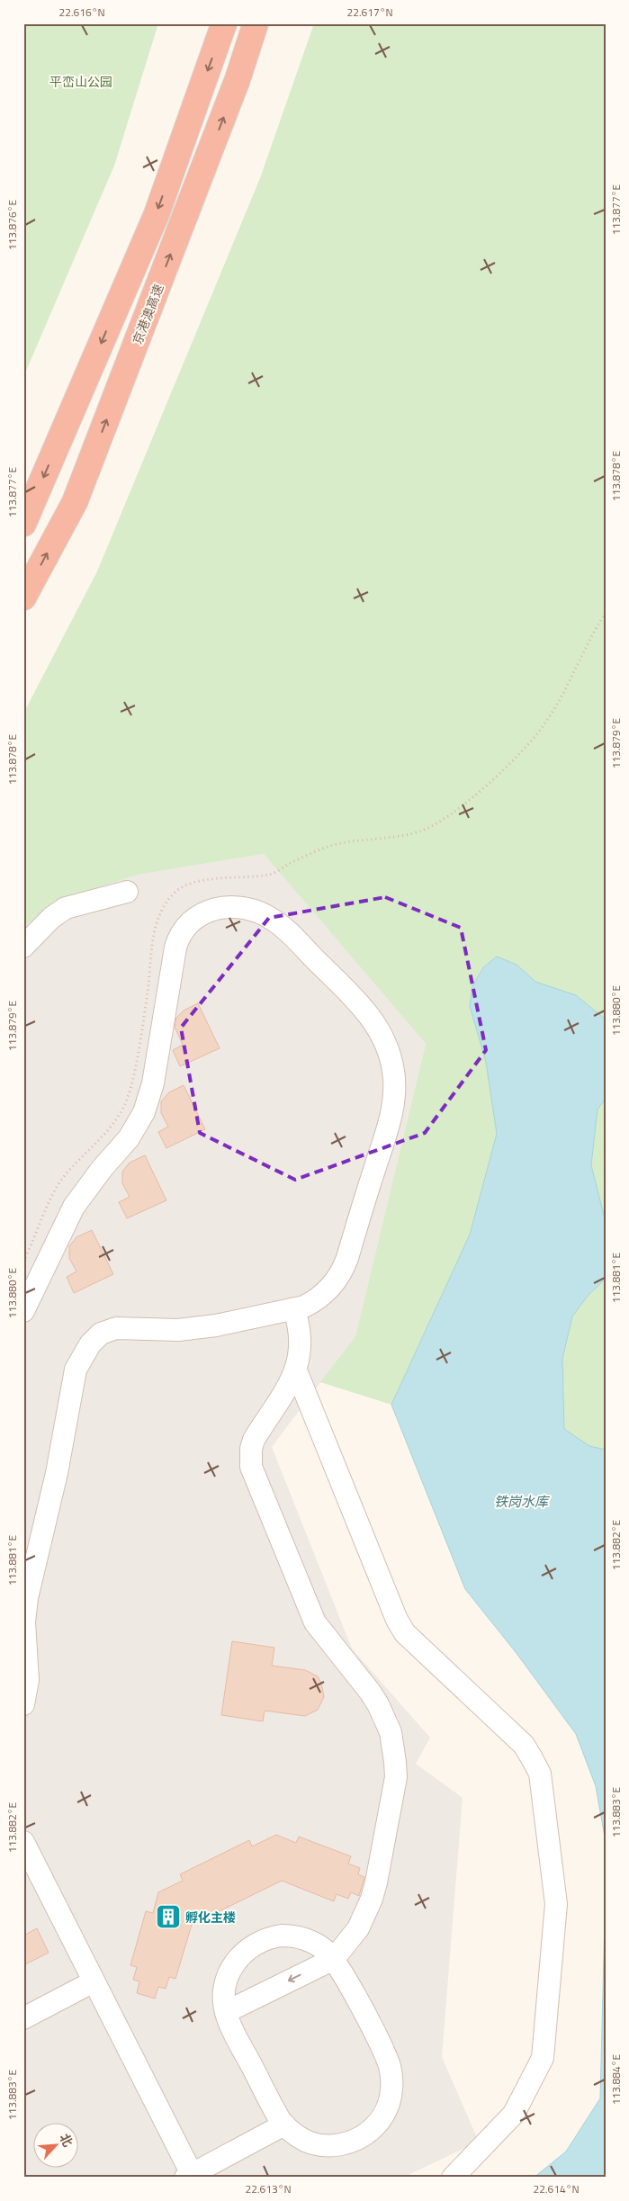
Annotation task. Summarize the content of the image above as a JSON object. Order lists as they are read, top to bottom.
{
  "streets": {
    "highway": ["京港澳高速"]
  },
  "water": ["铁岗水库"],
  "parks": ["平峦山公园"],
  "places": {
    "building": ["孵化主楼"]
  },
  "north": "top right",
  "coordinates": [
    "22.616°N",
    "22.617°N",
    "113.877°E",
    "113.876°E",
    "113.878°E",
    "113.879°E",
    "113.880°E",
    "113.881°E",
    "113.882°E",
    "113.883°E",
    "113.884°E",
    "22.613°N",
    "22.614°N"
  ]
}
